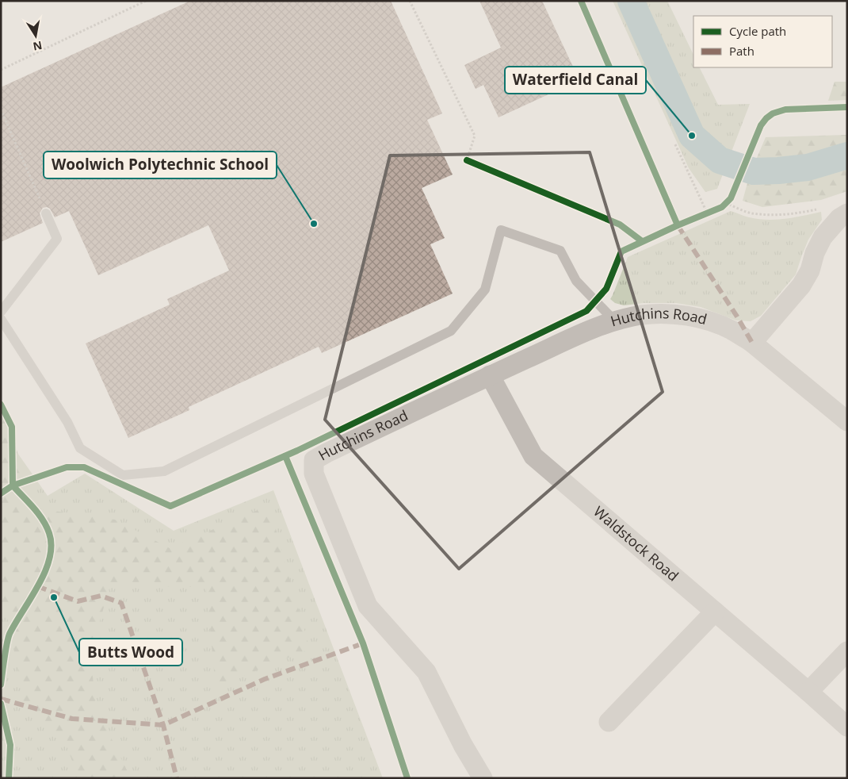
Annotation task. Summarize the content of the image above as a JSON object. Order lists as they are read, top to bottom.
{
  "streets": {
    "street": ["Hutchins Road", "Waldstock Road"]
  },
  "crossings": [
    ["Hutchins Road", "Waldstock Road"]
  ],
  "places": ["Waterfield Canal", "Woolwich Polytechnic School", "Butts Wood"],
  "legend": ["Cycle path", "Path"],
  "north": "bottom"
}
